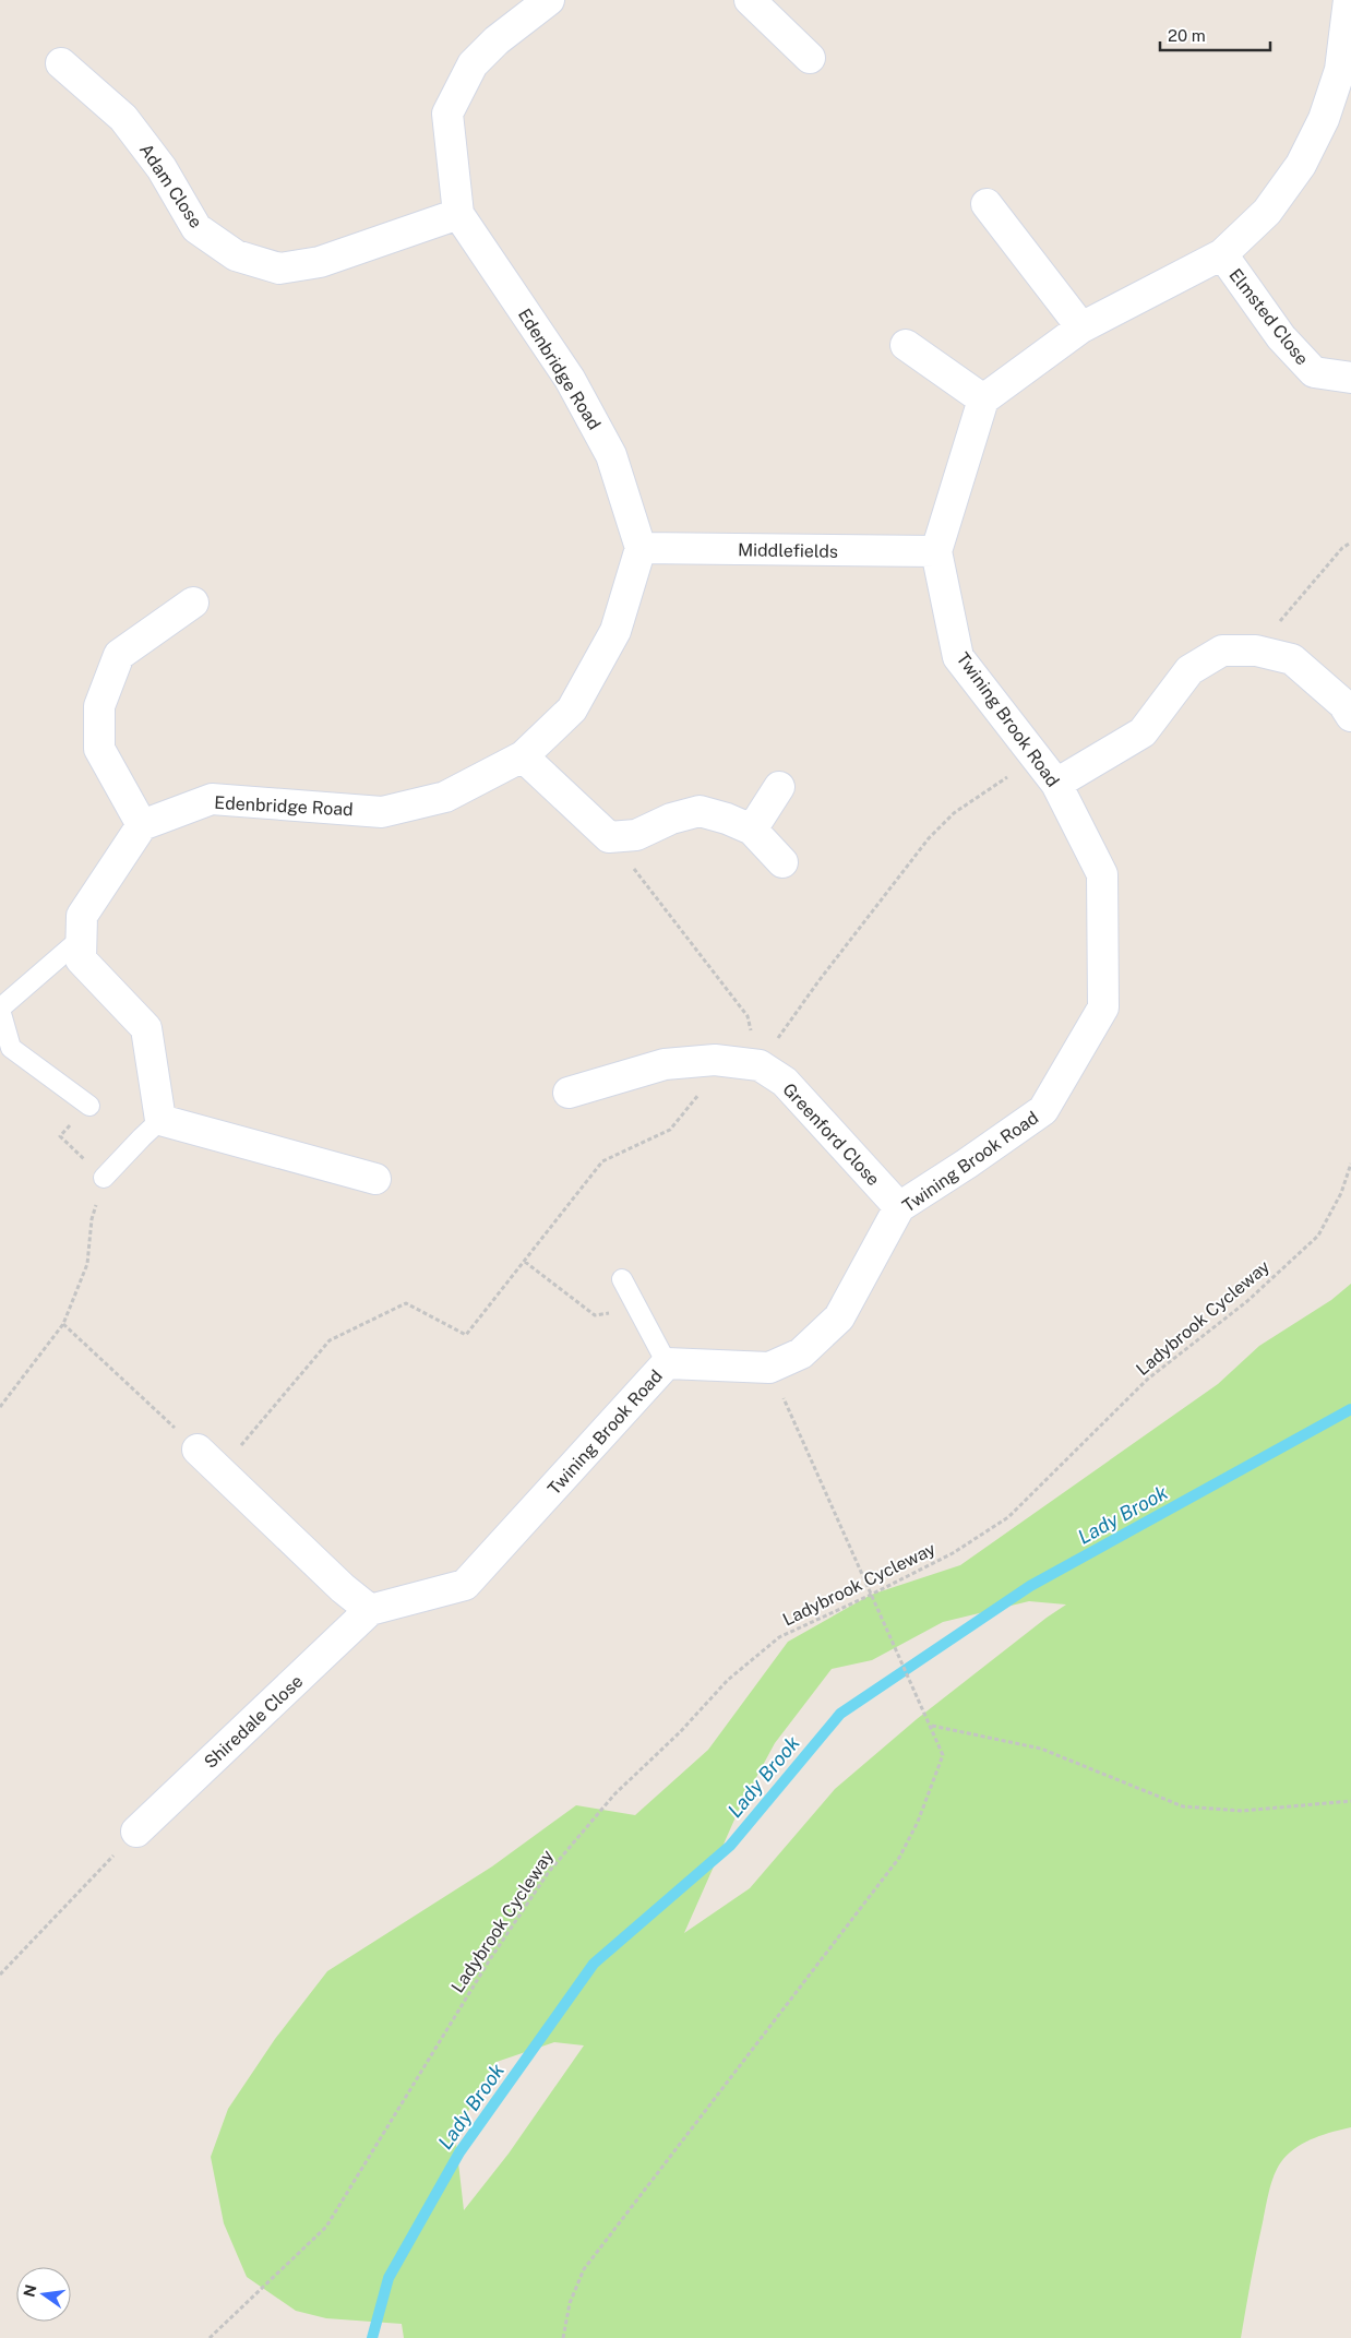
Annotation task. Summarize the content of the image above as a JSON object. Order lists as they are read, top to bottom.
{
  "streets": {
    "street": [
      "Adam Close",
      "Elmsted Close",
      "Edenbridge Road",
      "Middlefields",
      "Twining Brook Road",
      "Greenford Close",
      "Shiredale Close"
    ],
    "path": ["Ladybrook Cycleway"]
  },
  "crossings": [
    ["Adam Close", "Edenbridge Road"],
    ["Edenbridge Road", "Middlefields"],
    ["Middlefields", "Twining Brook Road"],
    ["Twining Brook Road", "Greenford Close"],
    ["Twining Brook Road", "Shiredale Close"]
  ],
  "water": ["Lady Brook"],
  "scale_bar": "20 m",
  "north": "left"
}
